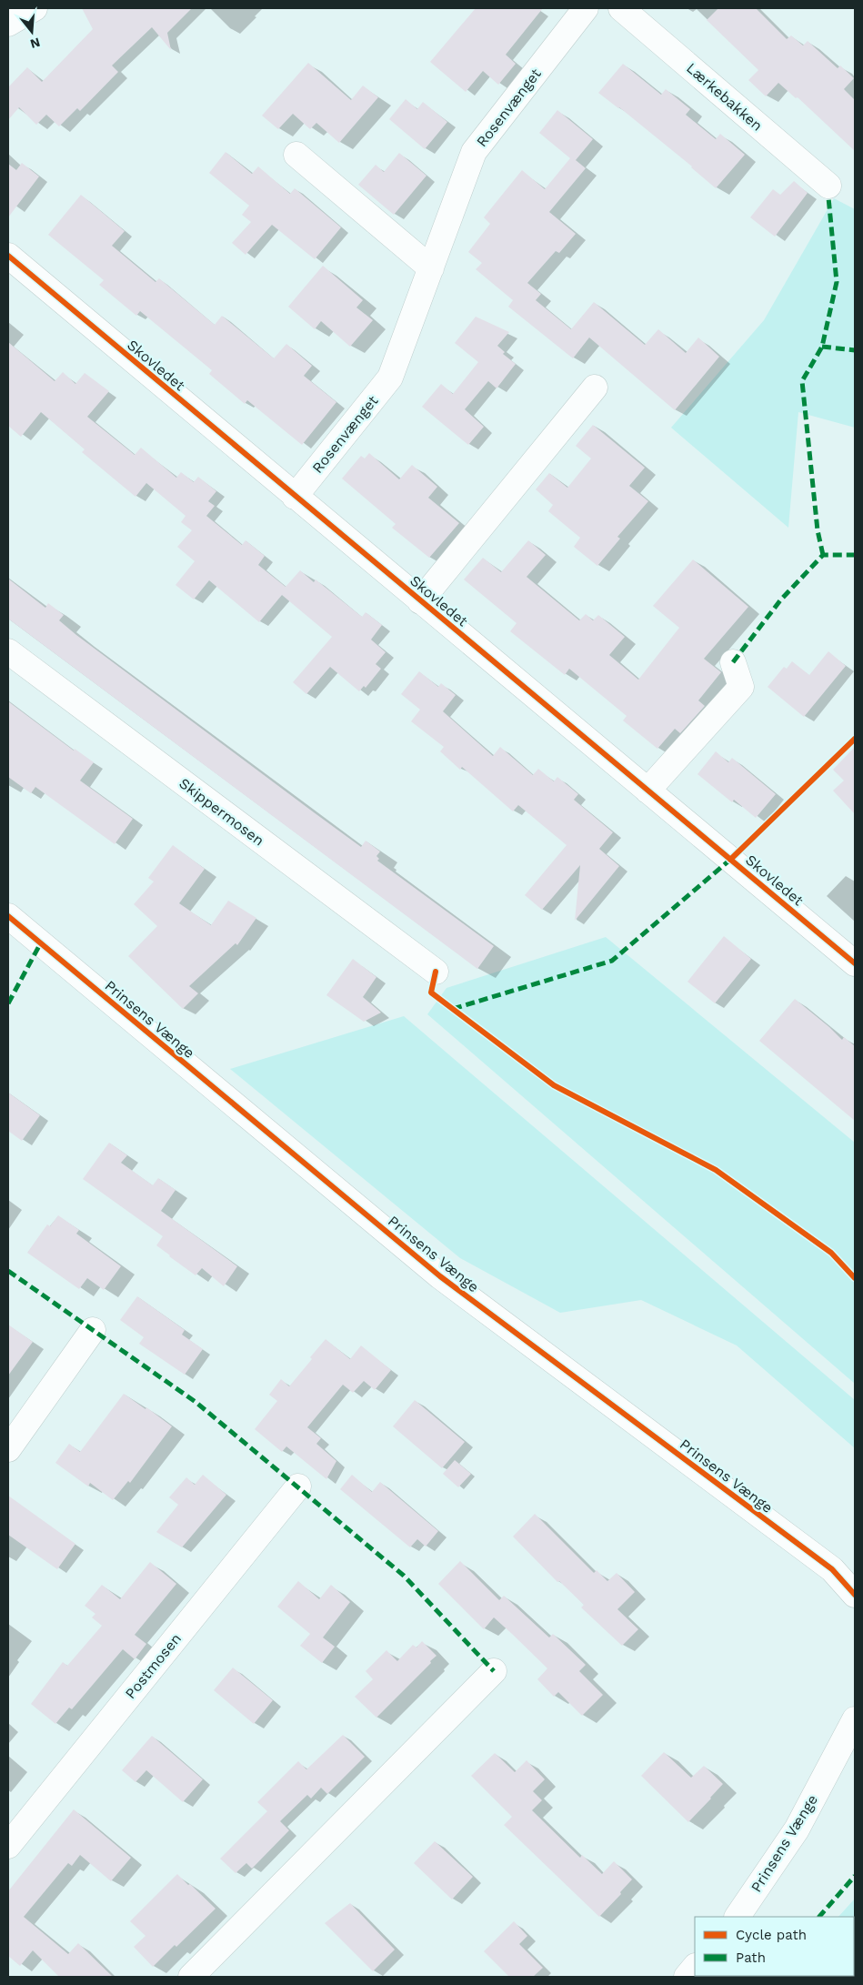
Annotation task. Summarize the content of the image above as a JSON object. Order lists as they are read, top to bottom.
{
  "streets": {
    "street": [
      "Lærkebakken",
      "Rosenvænget",
      "Skovledet",
      "Skippermosen",
      "Prinsens Vænge",
      "Postmosen"
    ]
  },
  "crossings": [
    ["Rosenvænget", "Skovledet"]
  ],
  "legend": ["Cycle path", "Path"],
  "north": "bottom"
}
